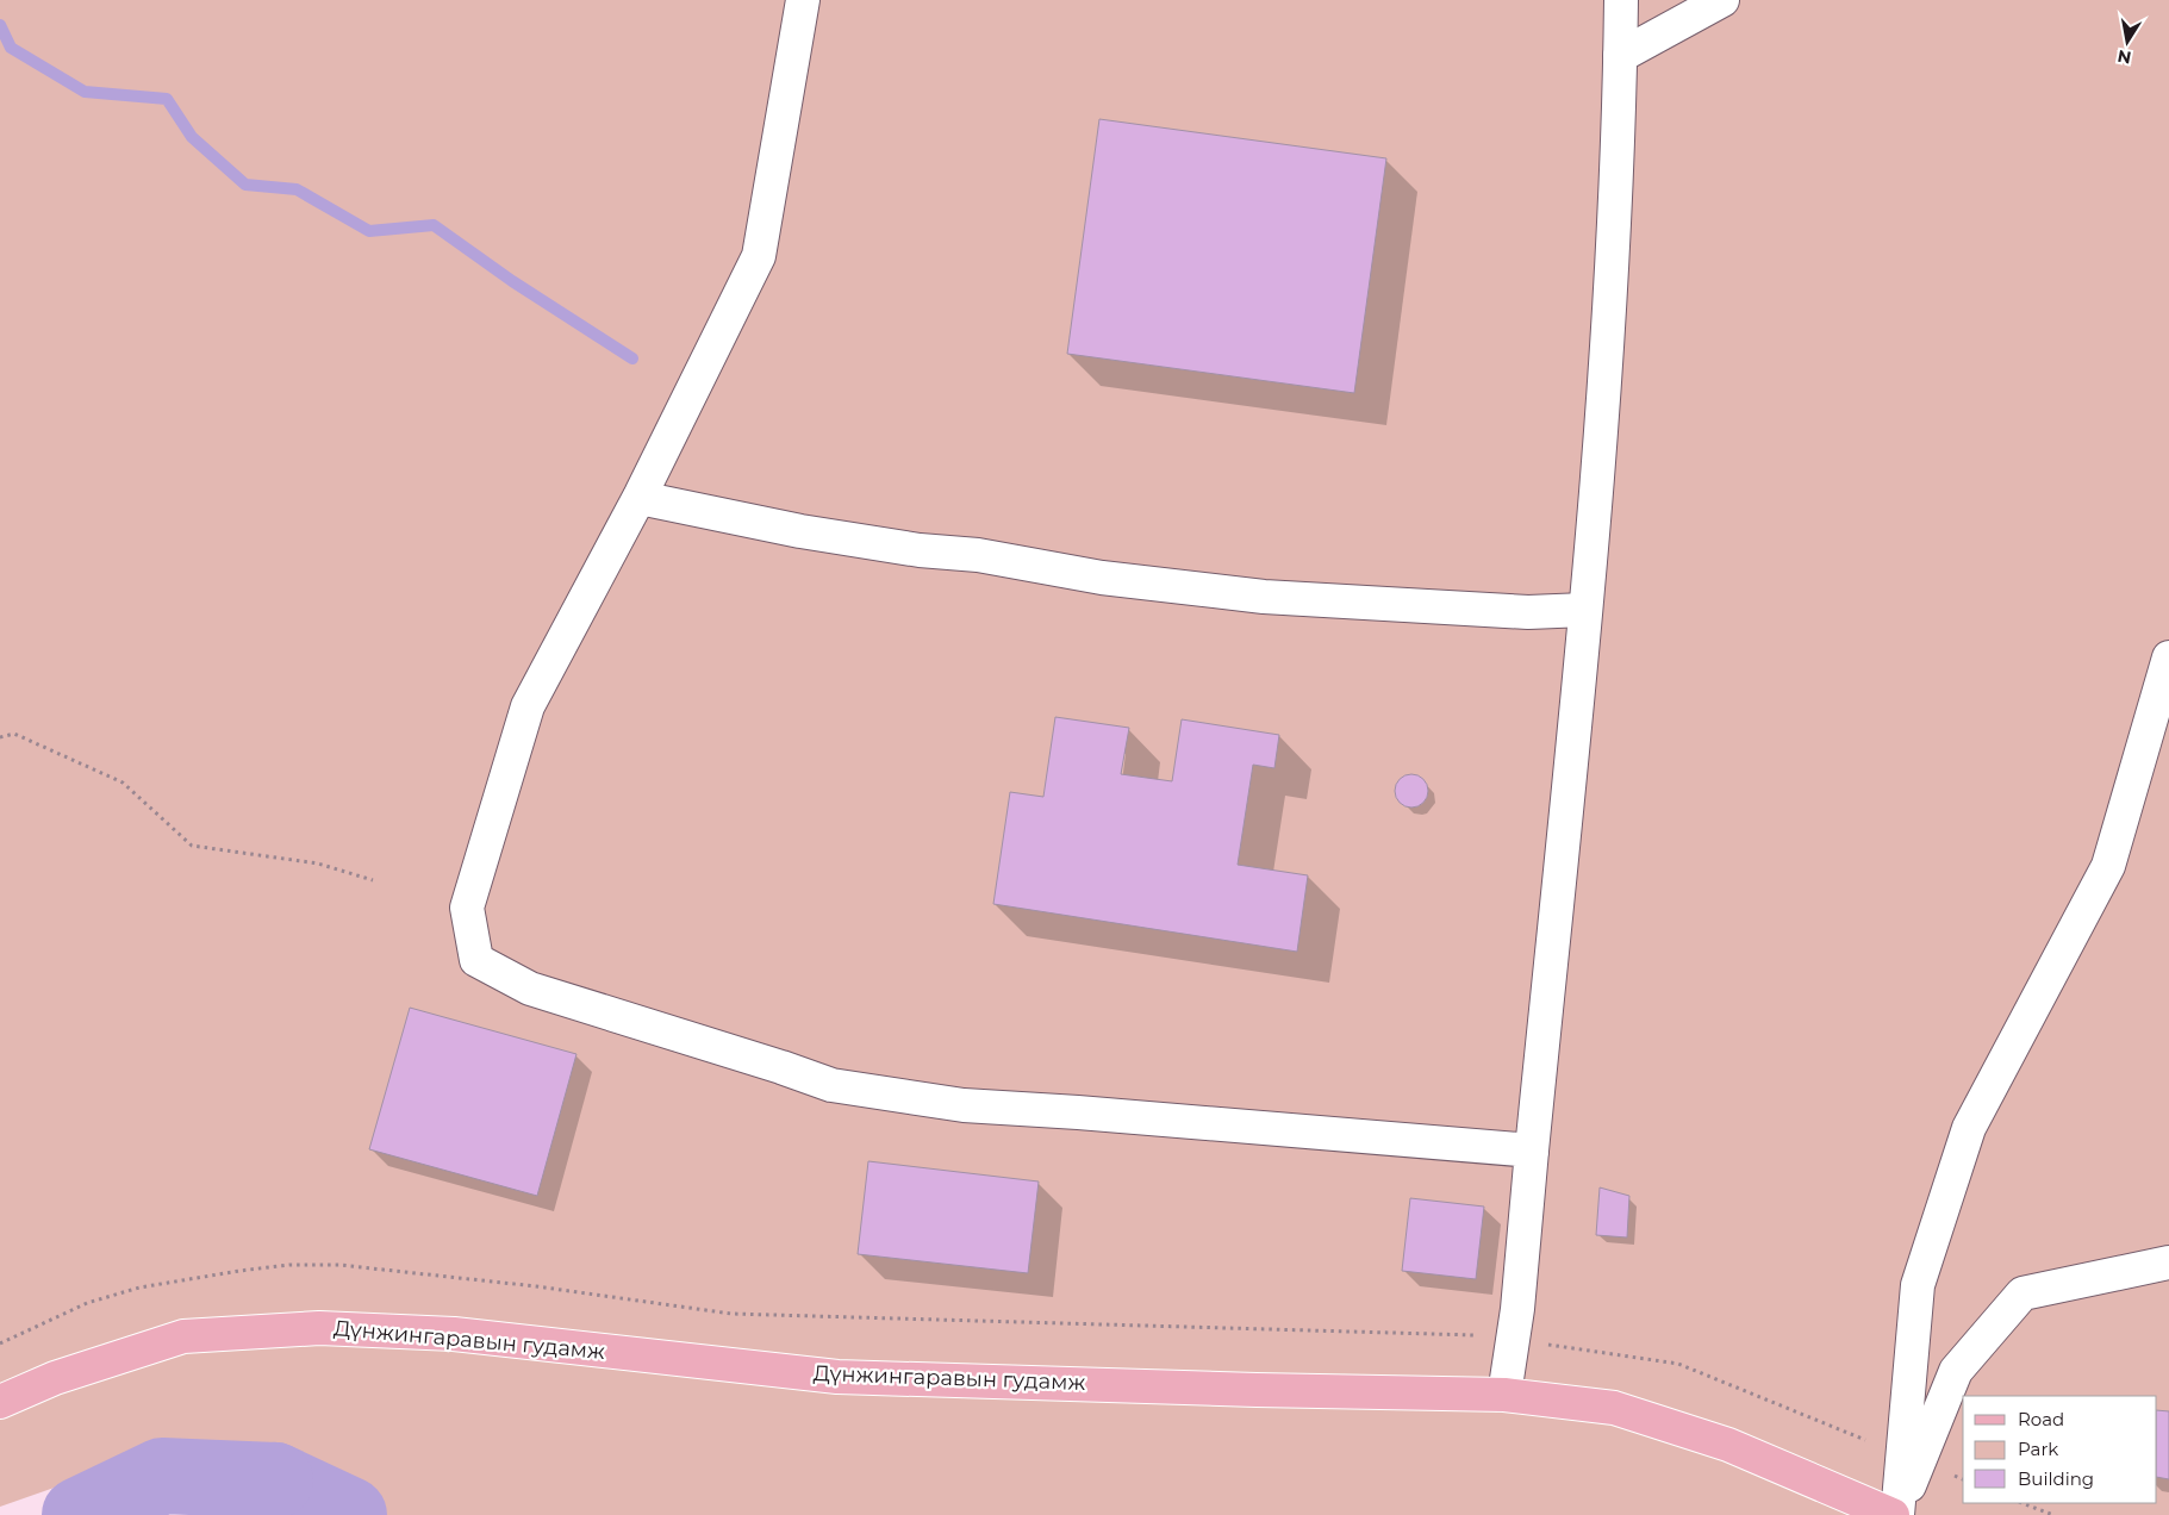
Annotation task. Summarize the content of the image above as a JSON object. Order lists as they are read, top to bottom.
{
  "streets": {
    "main road": ["Дүнжингаравын гудамж"]
  },
  "legend": ["Road", "Park", "Building"],
  "north": "bottom"
}
